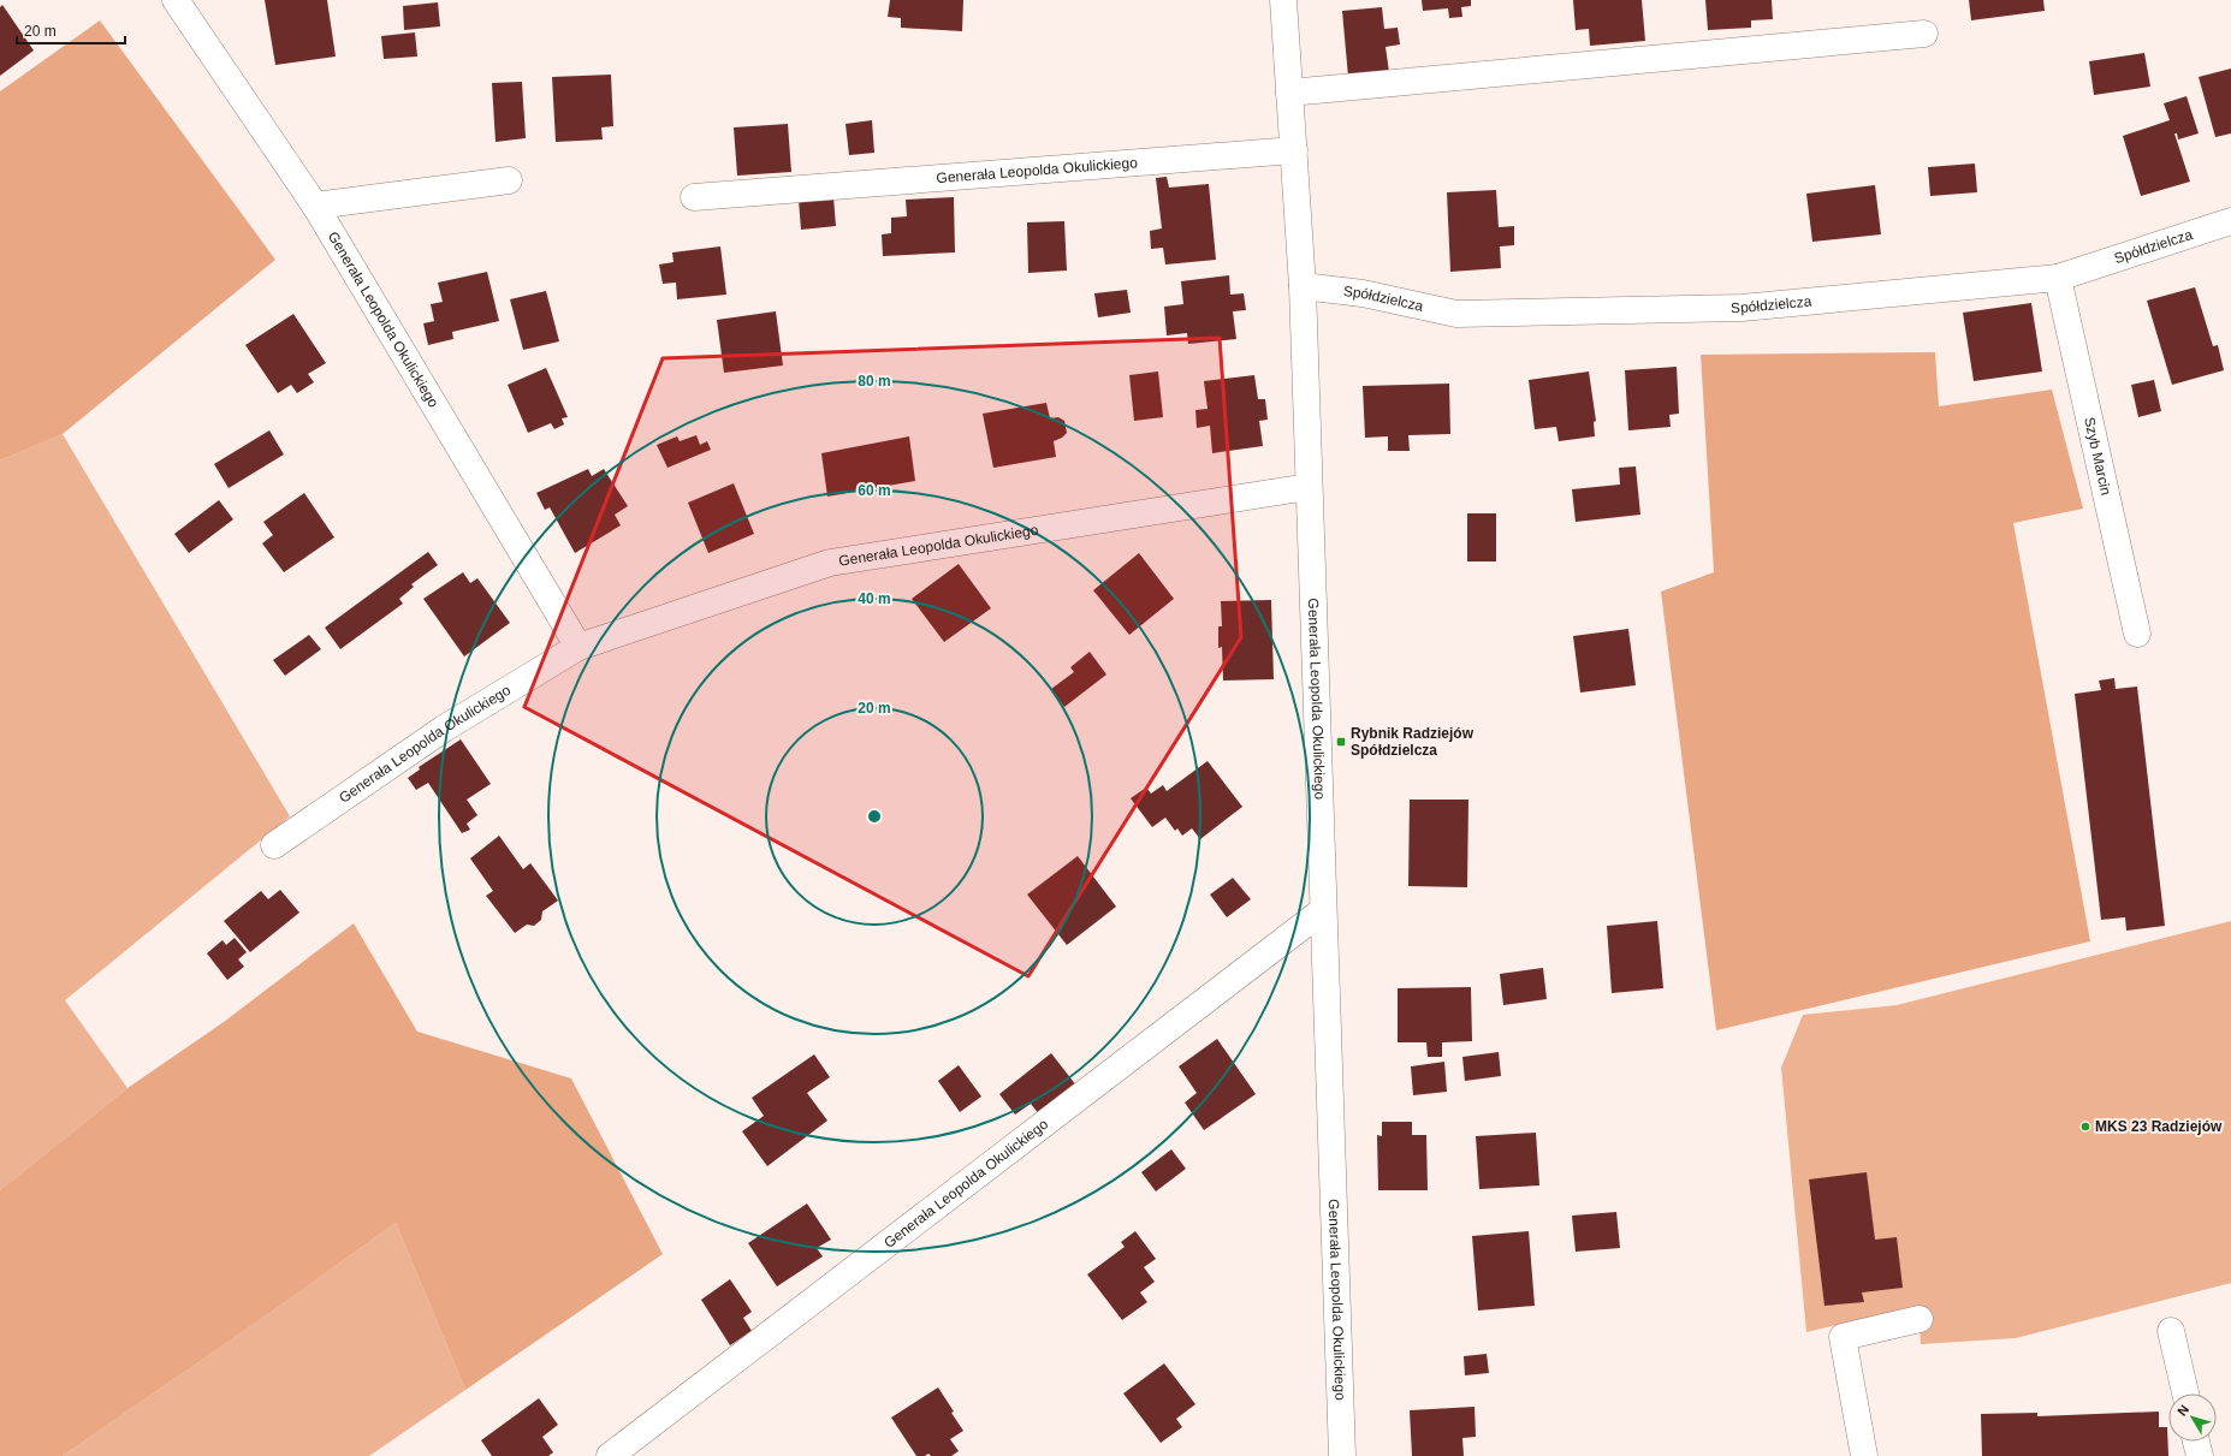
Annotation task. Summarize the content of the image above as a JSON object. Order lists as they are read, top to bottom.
{
  "streets": {
    "street": ["Generała Leopolda Okulickiego", "Spółdzielcza", "Szyb Marcin"]
  },
  "crossings": [
    ["Generała Leopolda Okulickiego", "Spółdzielcza"],
    ["Spółdzielcza", "Szyb Marcin"]
  ],
  "places": {
    "transit": ["Rybnik Radziejów Spółdzielcza"],
    "other": ["MKS 23 Radziejów"]
  },
  "scale_bar": "20 m",
  "north": "top left",
  "rings": [
    "80 m",
    "60 m",
    "40 m",
    "20 m"
  ]
}
